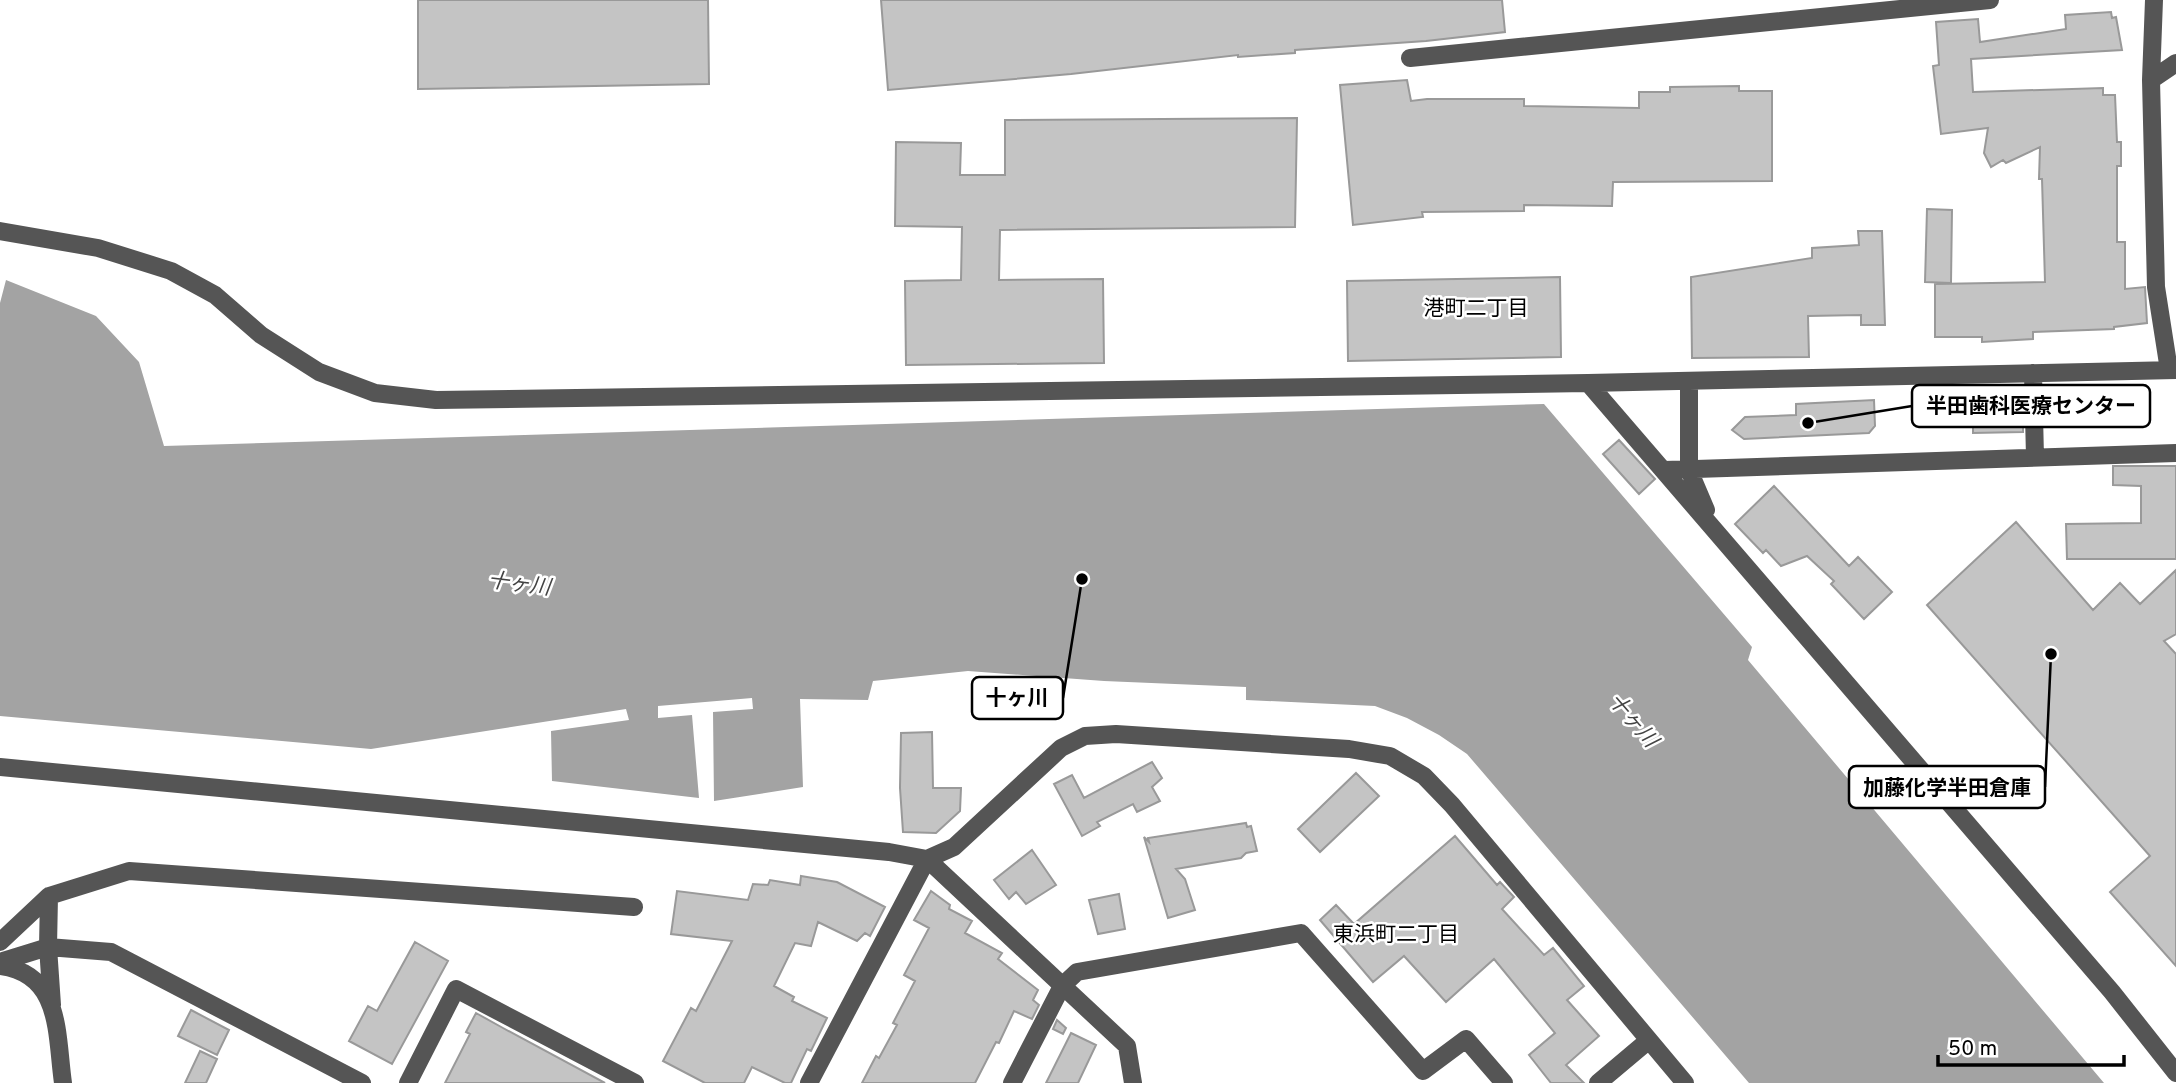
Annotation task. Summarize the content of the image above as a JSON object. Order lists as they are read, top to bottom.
{
  "districts": ["港町二丁目", "東浜町二丁目"],
  "water": ["十ヶ川"],
  "places": ["半田歯科医療センター", "十ヶ川", "加藤化学半田倉庫"],
  "scale_bar": "50 m"
}
